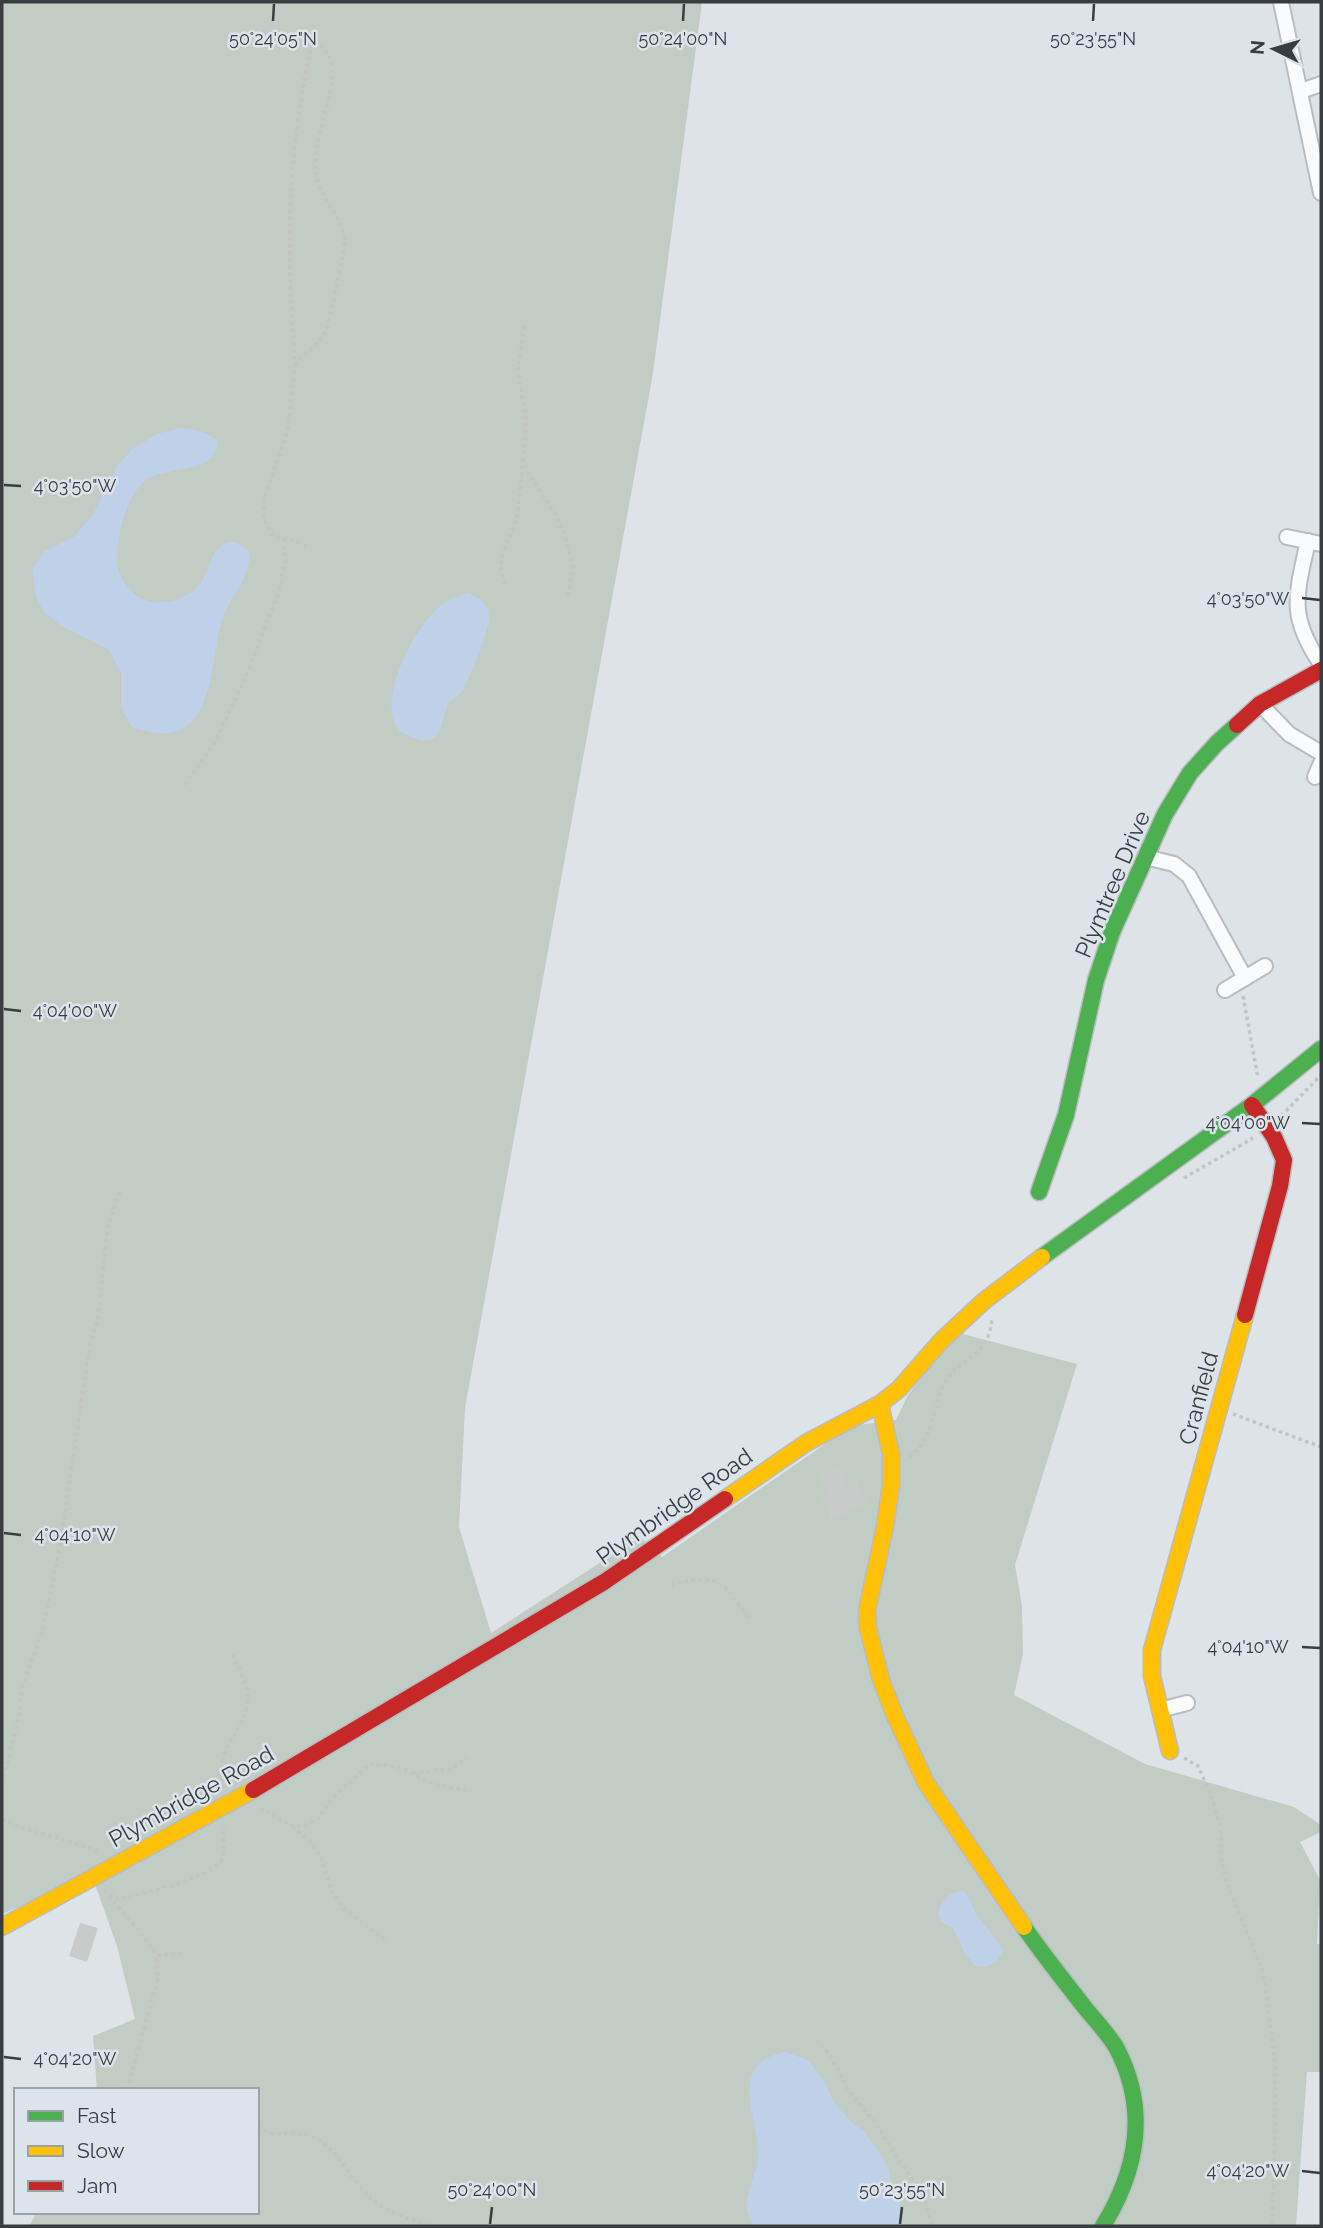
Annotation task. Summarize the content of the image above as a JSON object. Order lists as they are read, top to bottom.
{
  "streets": {
    "street": ["Plymtree Drive", "Cranfield", "Plymbridge Road"]
  },
  "crossings": [
    ["Cranfield", "Plymbridge Road"]
  ],
  "legend": ["Fast", "Slow", "Jam"],
  "north": "left",
  "coordinates": [
    "50°24'05\"N",
    "50°24'00\"N",
    "50°23'55\"N",
    "4°03'50\"W",
    "4°04'00\"W",
    "4°04'10\"W",
    "4°04'20\"W"
  ]
}
